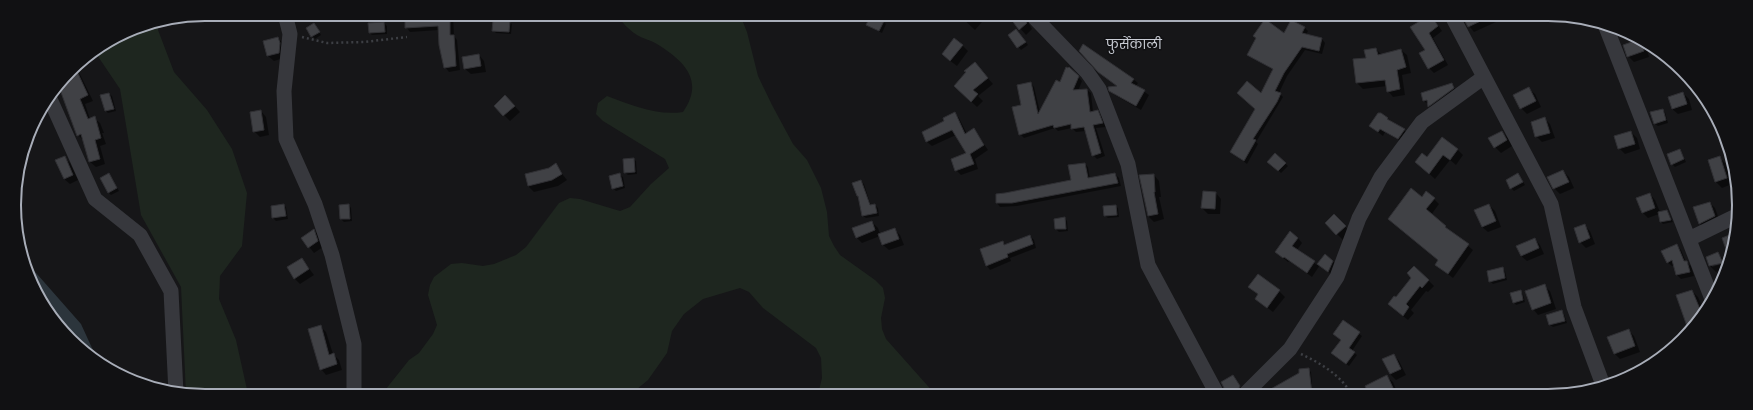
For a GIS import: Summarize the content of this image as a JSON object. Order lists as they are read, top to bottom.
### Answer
{
  "districts": ["फुर्सेकाली"]
}
